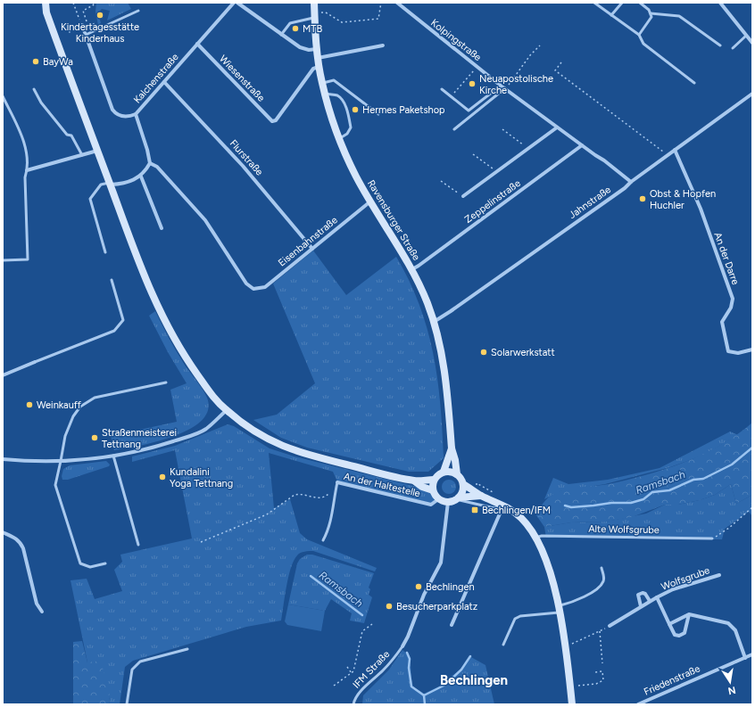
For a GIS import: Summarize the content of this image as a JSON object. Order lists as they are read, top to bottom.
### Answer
{
  "streets": {
    "main road": ["Ravensburger Straße"],
    "street": [
      "Kolpingstraße",
      "Kalchenstraße",
      "Wiesenstraße",
      "Flurstraße",
      "Zeppelinstraße",
      "Jahnstraße",
      "Eisenbahnstraße",
      "An der Darre",
      "An der Haltestelle",
      "Wolfsgrube",
      "Friedenstraße"
    ],
    "lane": ["Alte Wolfsgrube", "IFM Straße"]
  },
  "crossings": [
    ["Kolpingstraße", "Zeppelinstraße"],
    ["Kolpingstraße", "Jahnstraße"],
    ["Kalchenstraße", "Wiesenstraße"],
    ["Kalchenstraße", "Flurstraße"],
    ["Kalchenstraße", "Eisenbahnstraße"],
    ["Wiesenstraße", "Ravensburger Straße"],
    ["Flurstraße", "Eisenbahnstraße"],
    ["Zeppelinstraße", "Ravensburger Straße"],
    ["Jahnstraße", "Ravensburger Straße"],
    ["Jahnstraße", "An der Darre"],
    ["Ravensburger Straße", "Eisenbahnstraße"],
    ["Ravensburger Straße", "An der Haltestelle"],
    ["Ravensburger Straße", "Alte Wolfsgrube"]
  ],
  "districts": ["Bechlingen"],
  "water": ["Ramsbach"],
  "places": {
    "other": [
      "Kindertagesstätte Kinderhaus",
      "MTB",
      "BayWa",
      "Neuapostolische Kirche",
      "Hermes Paketshop",
      "Obst & Hopfen Huchler",
      "Solarwerkstatt",
      "Weinkauff",
      "Straßenmeisterei Tettnang",
      "Kundalini Yoga Tettnang",
      "Bechlingen",
      "Besucherparkplatz"
    ],
    "transit": ["Bechlingen/IFM"]
  },
  "north": "bottom"
}
